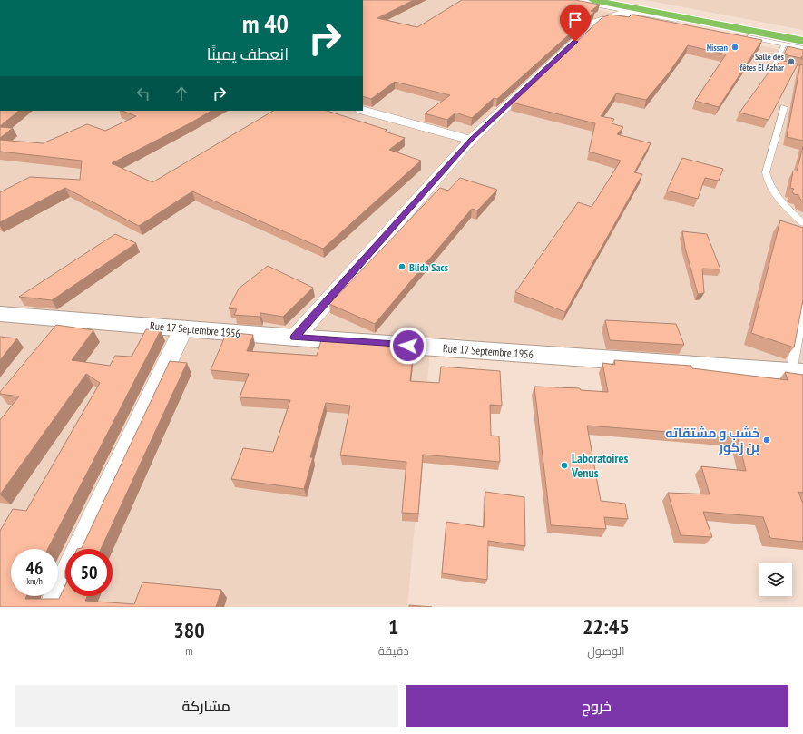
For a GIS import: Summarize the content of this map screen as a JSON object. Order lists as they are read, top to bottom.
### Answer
{
  "streets": {
    "main road": ["Rue 17 Septembre 1956"]
  },
  "places": [
    "Nissan",
    "Salle des fêtes El Azhar",
    "Blida Sacs",
    "خشب و مشتقاته بن زكور",
    "Laboratoires Venus"
  ],
  "page": {
    "turn": ["40 m", "انعطف يمينًا"],
    "speed": "46 km/h",
    "limit": "50",
    "eta": [
      "22:45",
      "الوصول",
      "1",
      "دقيقة",
      "380",
      "m"
    ],
    "buttons": ["خروج", "مشاركة"]
  }
}
